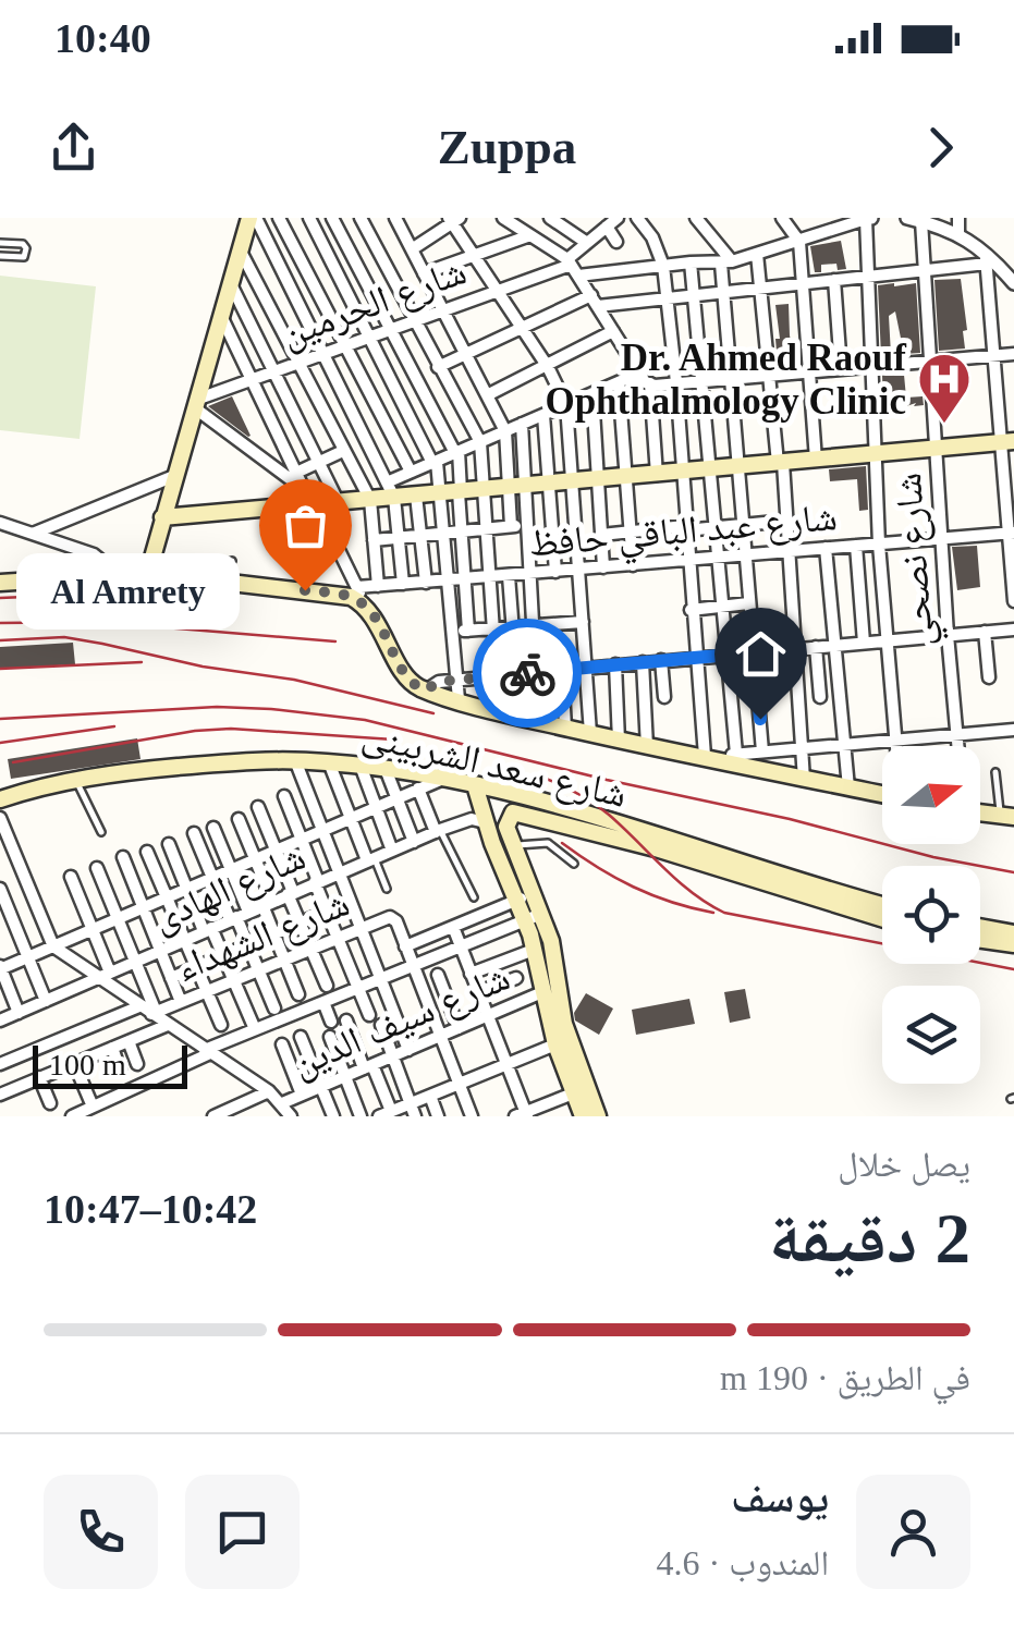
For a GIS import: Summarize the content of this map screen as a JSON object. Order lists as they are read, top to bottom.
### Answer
{
  "streets": {
    "main road": ["شارع سعد الشربينى"],
    "street": [
      "شارع الحرمين",
      "شارع عبد الباقي حافظ",
      "شارع نصحي",
      "شارع الهادى",
      "شارع الشهداء",
      "شارع سيف الدين"
    ]
  },
  "crossings": [
    ["شارع عبد الباقي حافظ", "شارع نصحي"]
  ],
  "places": {
    "hospital": ["Dr. Ahmed Raouf Ophthalmology Clinic"],
    "other": ["Al Amrety"]
  },
  "scale_bar": "100 m",
  "north": "right",
  "page": {
    "status": "10:40",
    "header": "Zuppa",
    "bubble": "Al Amrety",
    "scale": "100 m",
    "heading": ["2 دقيقة", "يصل خلال", "10:42–10:47"],
    "panel": ["يوسف", "المندوب · 4.6"],
    "bar": "في الطريق · 190 m"
  }
}
